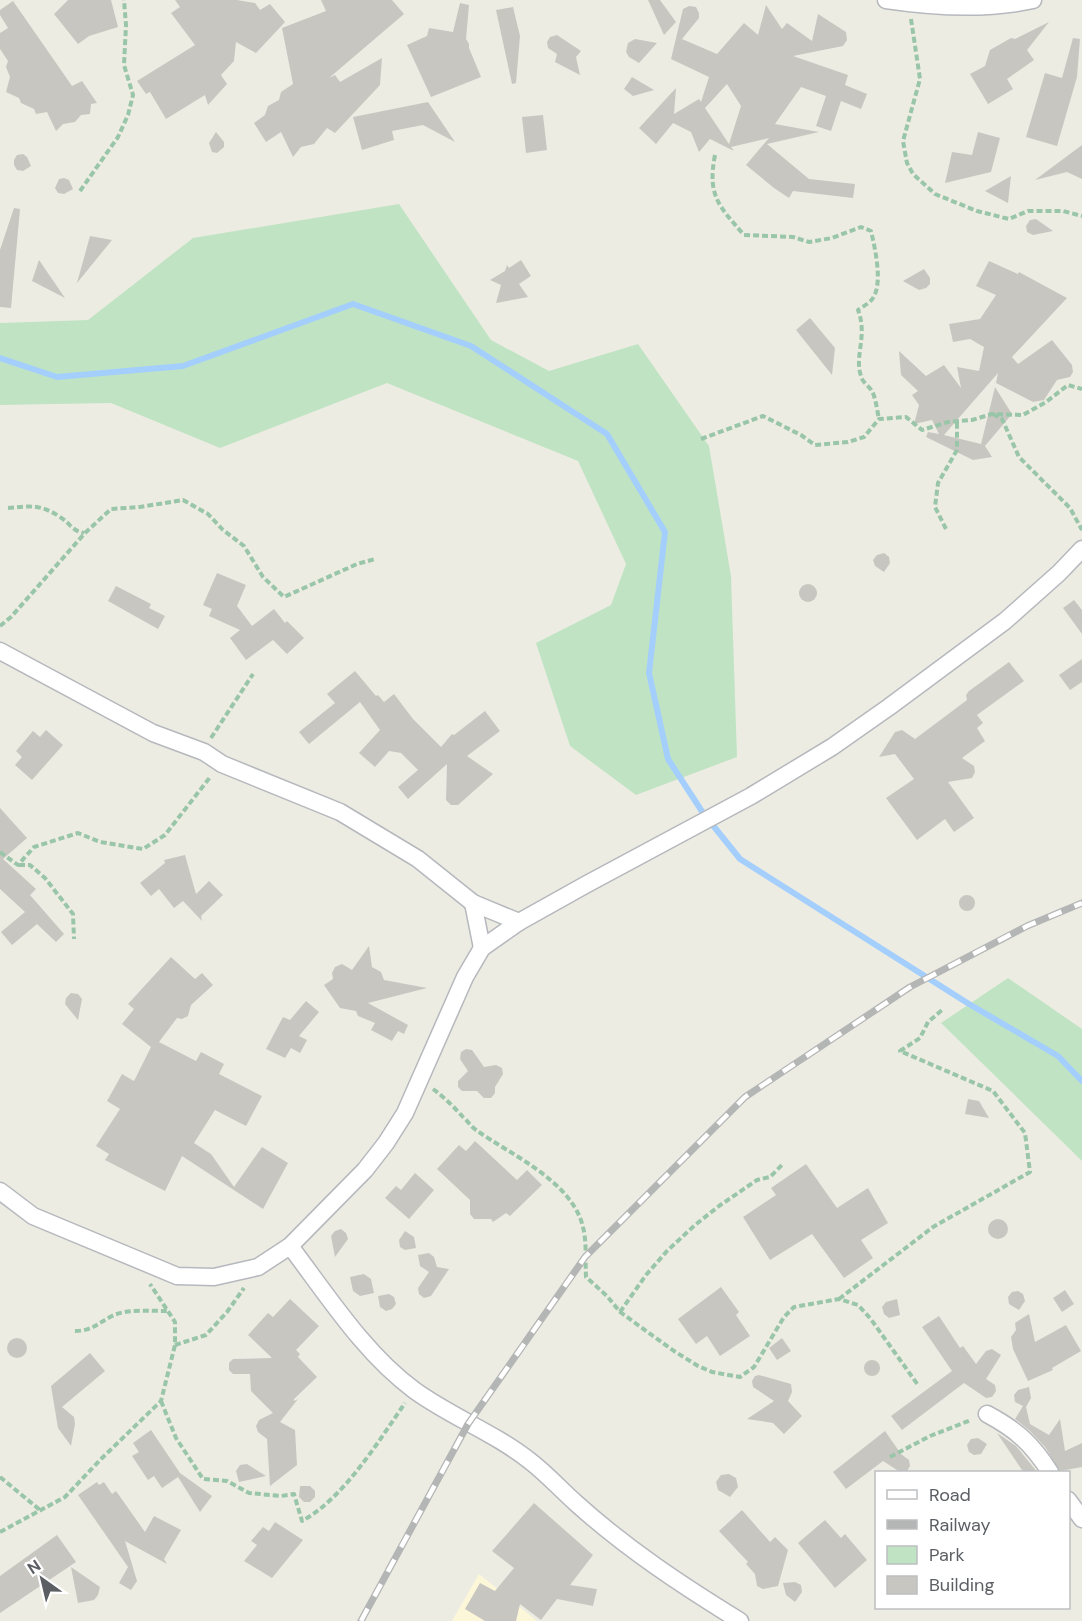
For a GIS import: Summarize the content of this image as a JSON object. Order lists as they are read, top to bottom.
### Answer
{
  "legend": [
    "Road",
    "Railway",
    "Park",
    "Building"
  ],
  "north": "top left"
}
